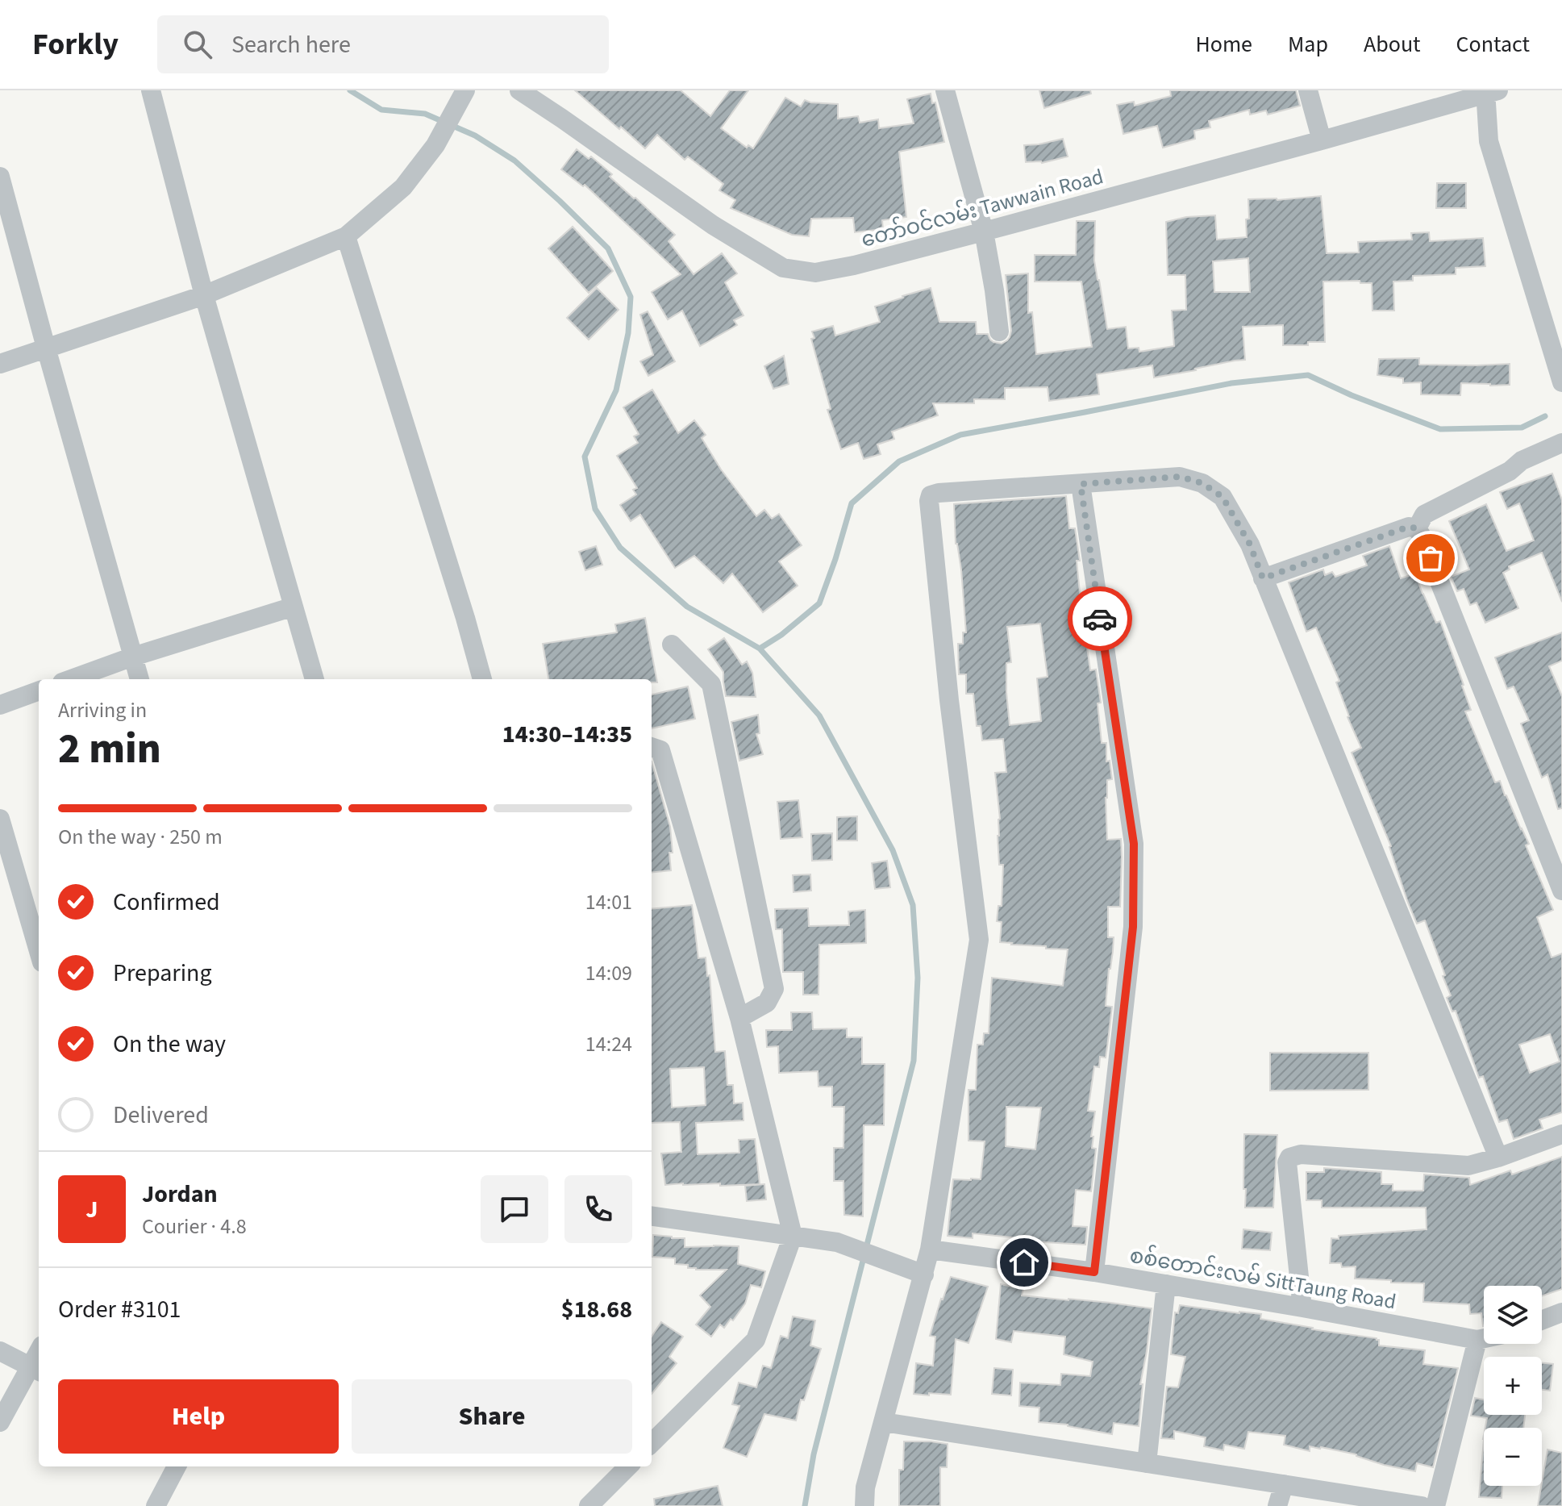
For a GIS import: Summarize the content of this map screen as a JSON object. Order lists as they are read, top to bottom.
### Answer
{
  "streets": {
    "street": ["တော်ဝင်လမ်း Tawwain Road", "စစ်တောင်းလမ် SittTaung Road"]
  },
  "page": {
    "header": "Forkly",
    "search": "Search here",
    "nav": [
      "Home",
      "Map",
      "About",
      "Contact"
    ],
    "heading": ["2 min", "Arriving in", "14:30–14:35"],
    "panel": [
      "Jordan",
      "Courier · 4.8",
      "Order #3101",
      "$18.68"
    ],
    "bar": "On the way · 250 m",
    "list": [
      ["Confirmed", "14:01"],
      ["Preparing", "14:09"],
      ["On the way", "14:24"],
      "Delivered"
    ],
    "round": "J",
    "map_buttons": ["+", "−"],
    "buttons": ["Help", "Share"]
  }
}
